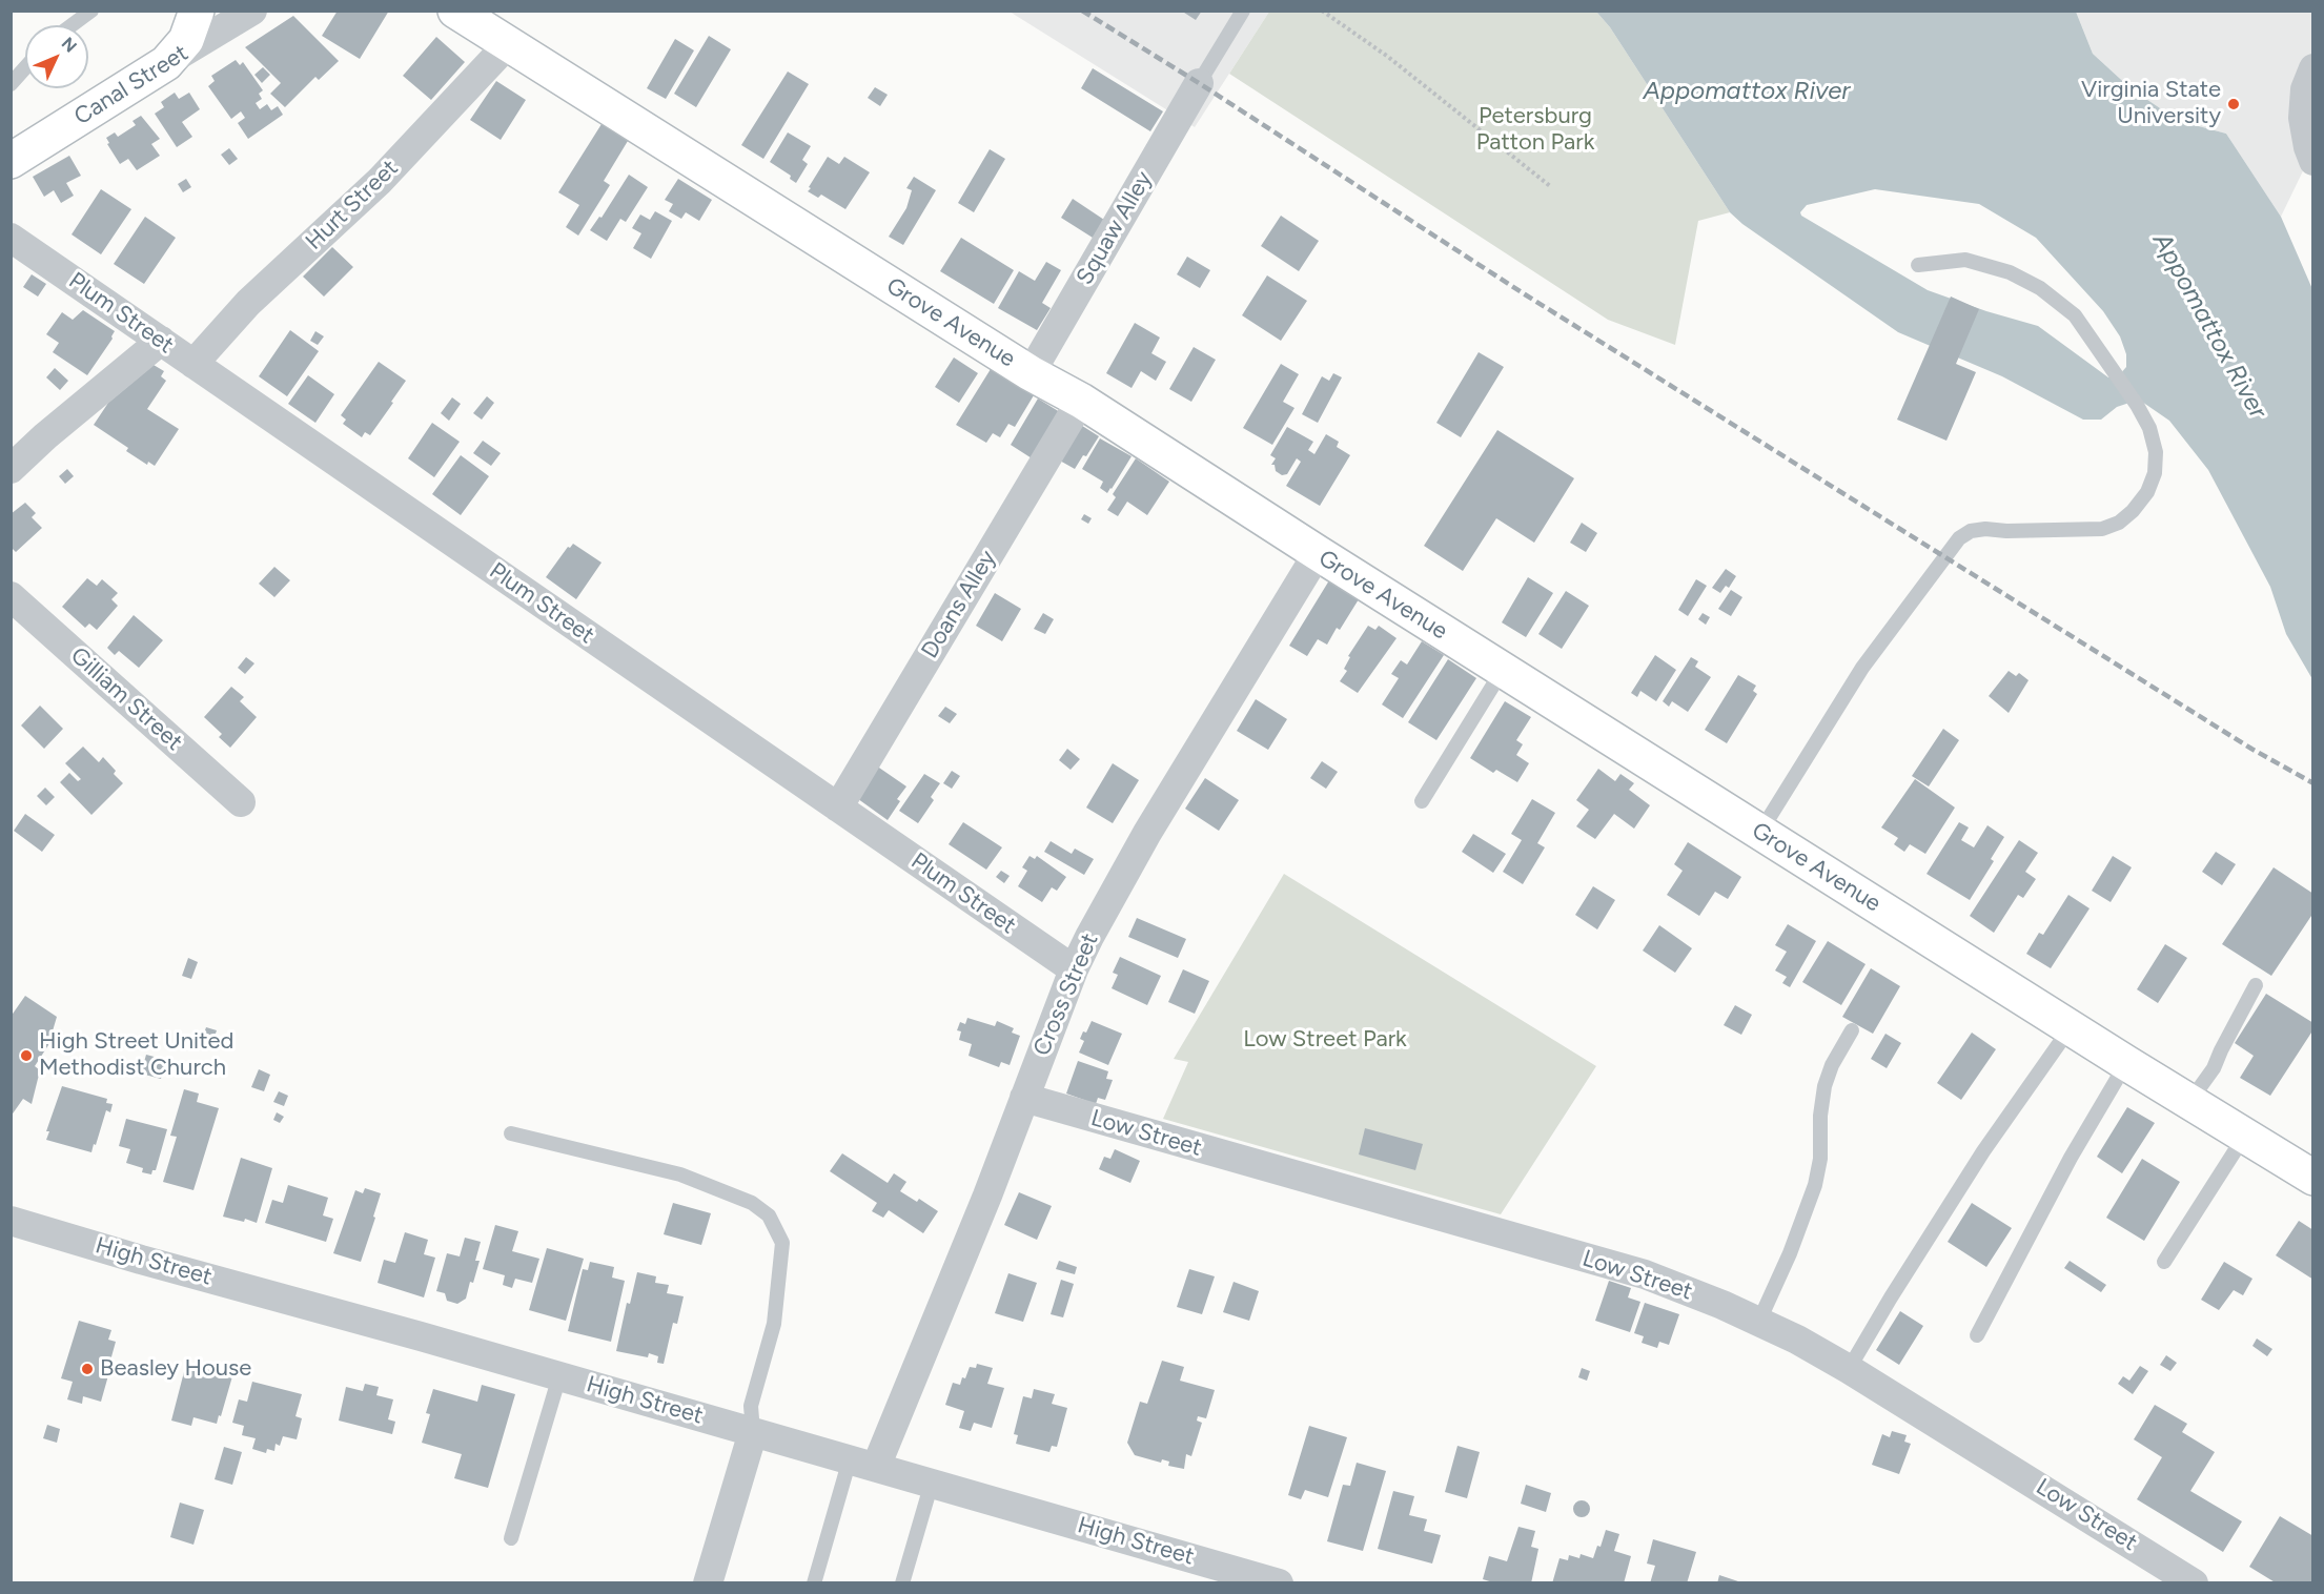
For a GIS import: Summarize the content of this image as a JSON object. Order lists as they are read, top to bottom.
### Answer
{
  "streets": {
    "main road": ["Canal Street", "Grove Avenue"],
    "street": [
      "Hurt Street",
      "Squaw Alley",
      "Plum Street",
      "Doans Alley",
      "Gilliam Street",
      "Cross Street",
      "Low Street",
      "High Street"
    ]
  },
  "crossings": [
    ["Hurt Street", "Plum Street"],
    ["Hurt Street", "Grove Avenue"],
    ["Squaw Alley", "Grove Avenue"],
    ["Plum Street", "Doans Alley"],
    ["Plum Street", "Cross Street"],
    ["Grove Avenue", "Doans Alley"],
    ["Grove Avenue", "Cross Street"],
    ["Cross Street", "Low Street"],
    ["Cross Street", "High Street"]
  ],
  "water": ["Appomattox River"],
  "parks": ["Petersburg Patton Park", "Low Street Park"],
  "places": ["Virginia State University", "High Street United Methodist Church", "Beasley House"],
  "north": "top right"
}
